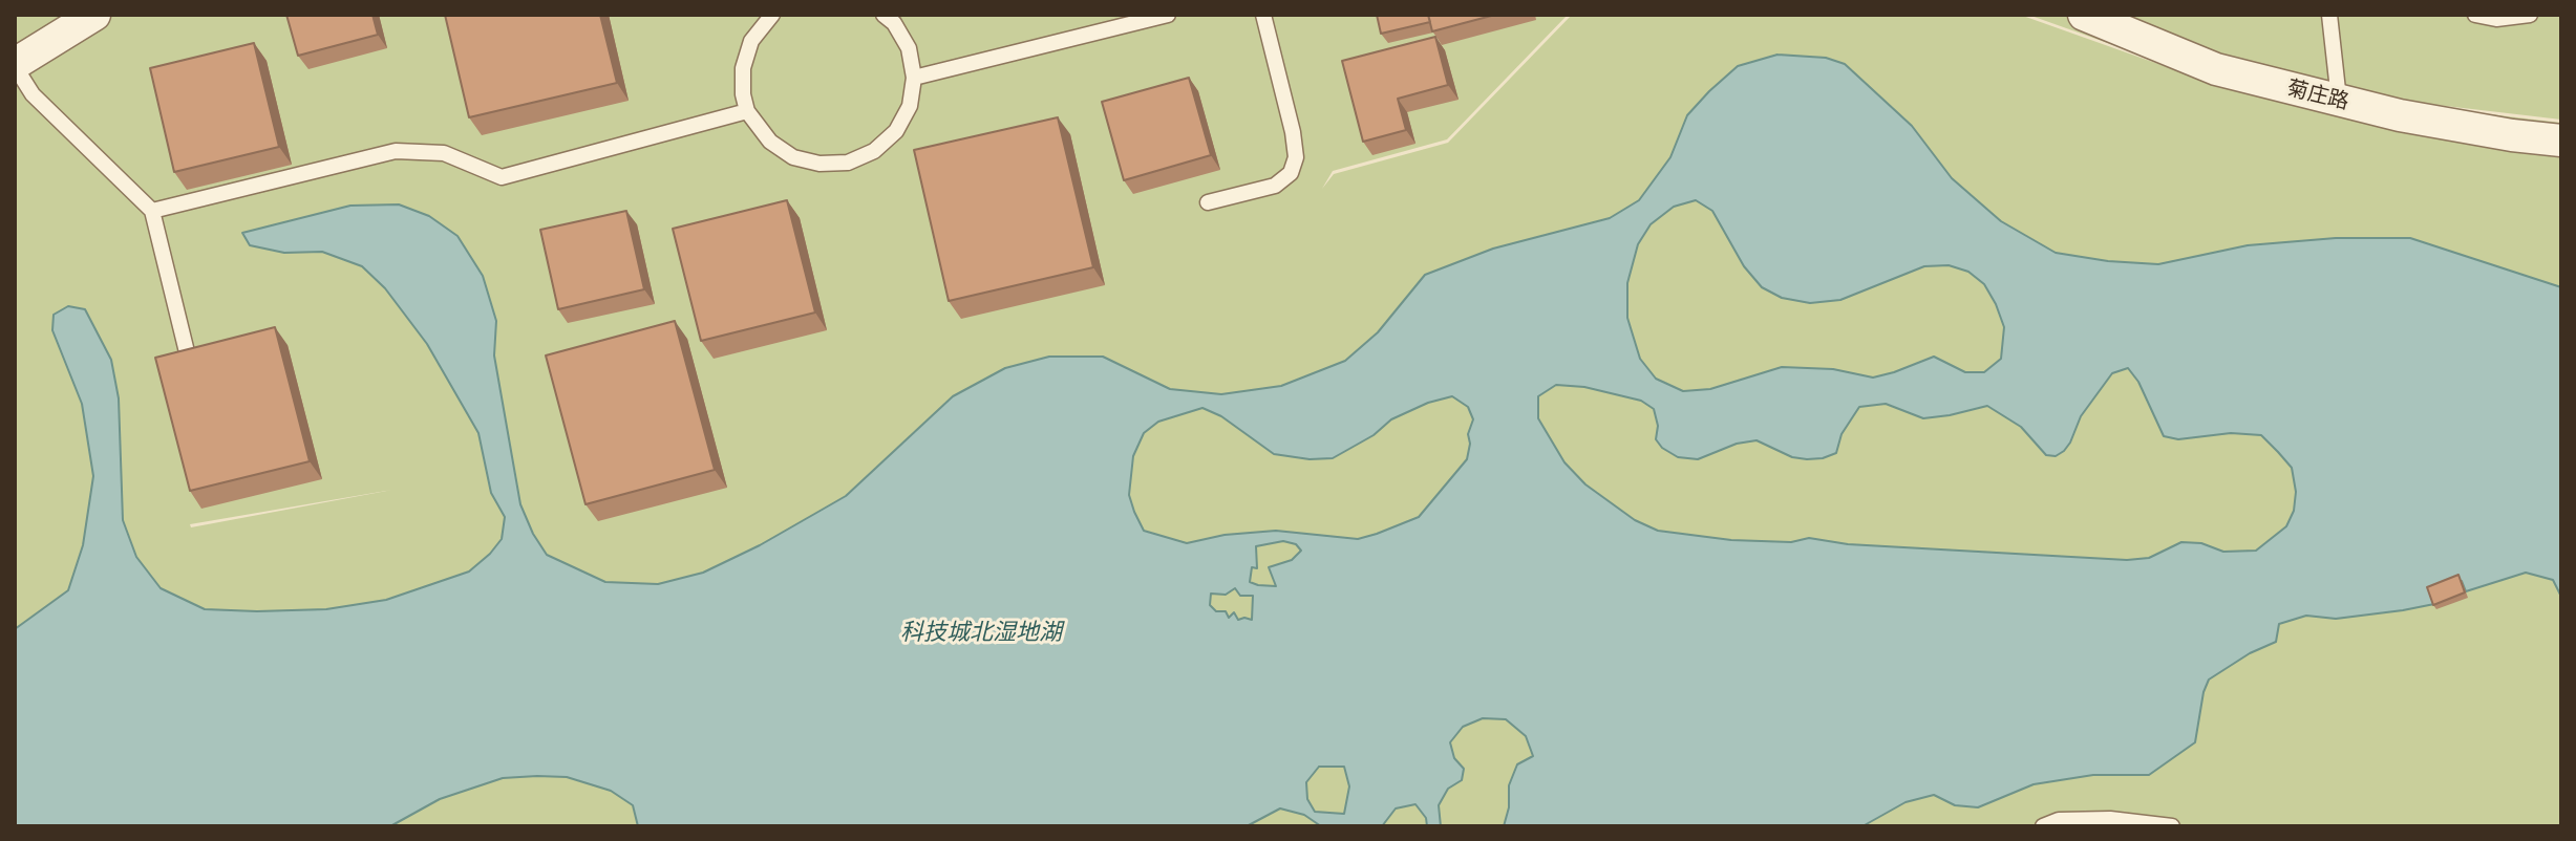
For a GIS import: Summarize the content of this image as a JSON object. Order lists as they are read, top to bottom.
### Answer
{
  "streets": {
    "street": ["菊庄路"]
  },
  "water": ["科技城北湿地湖"]
}
